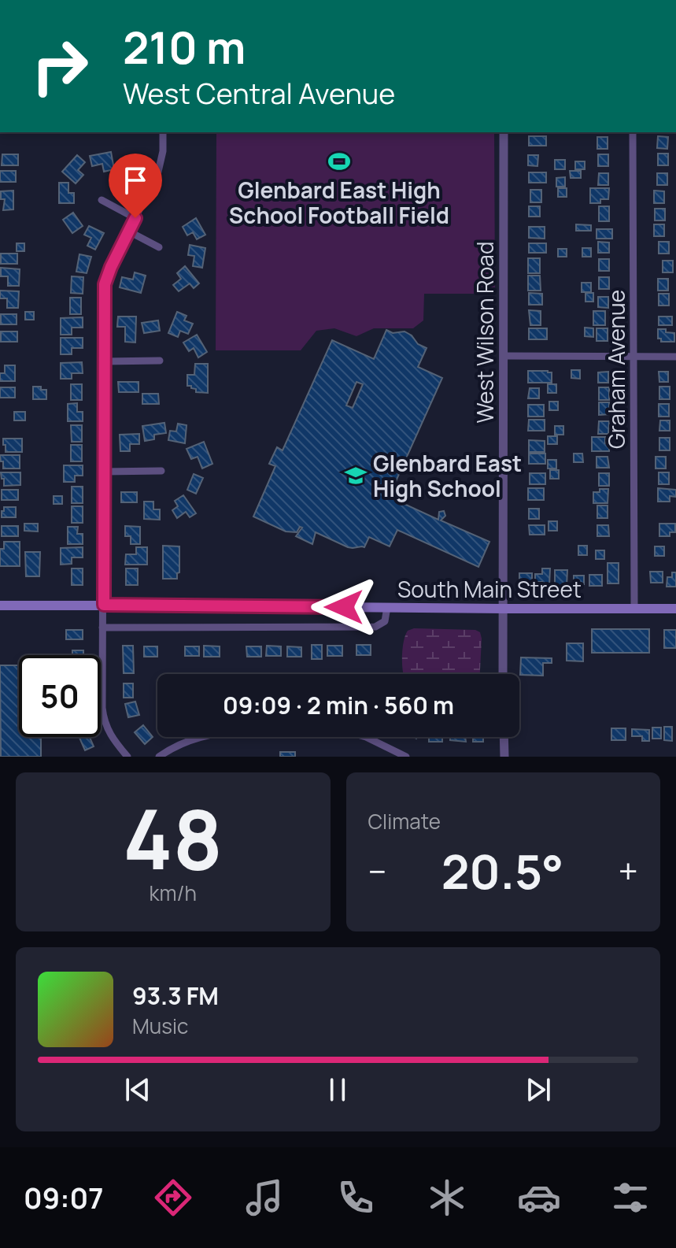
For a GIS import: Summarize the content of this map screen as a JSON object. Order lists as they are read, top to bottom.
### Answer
{
  "streets": {
    "main road": ["South Main Street"],
    "street": ["West Wilson Road", "Graham Avenue"]
  },
  "crossings": [
    ["West Wilson Road", "South Main Street"],
    ["Graham Avenue", "South Main Street"]
  ],
  "places": {
    "sports": ["Glenbard East High School Football Field"],
    "school or university": ["Glenbard East High School"]
  },
  "page": {
    "turn": ["210 m", "West Central Avenue"],
    "limit": "50",
    "trip": "09:09 · 2 min · 560 m",
    "tile": [
      ["48", "km/h"],
      "Climate"
    ],
    "heat": ["−", "20.5°", "+"],
    "song": ["93.3 FM", "Music"],
    "tabs": "09:07"
  }
}
